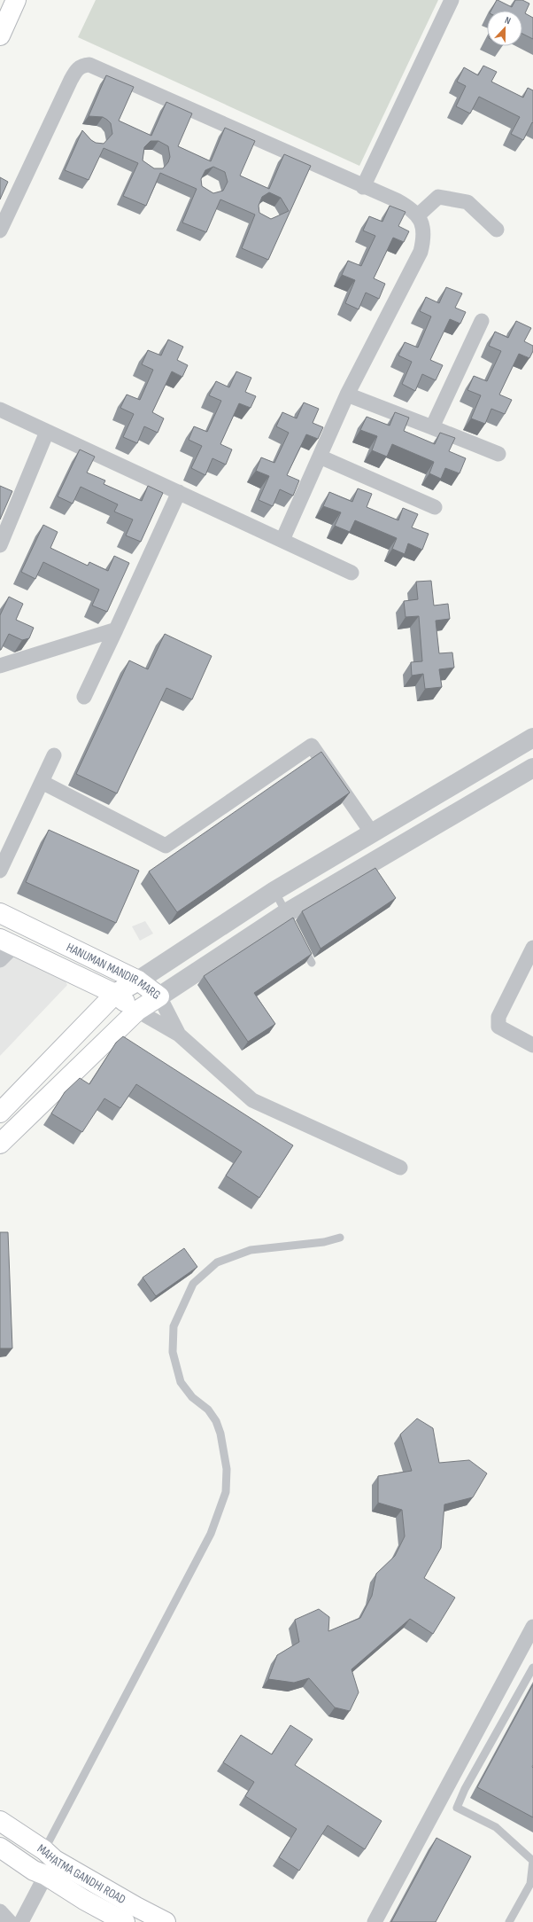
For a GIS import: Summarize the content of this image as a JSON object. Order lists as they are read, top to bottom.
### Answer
{
  "streets": {
    "main road": ["HANUMAN MANDIR MARG", "MAHATMA GANDHI ROAD"]
  },
  "north": "top"
}
